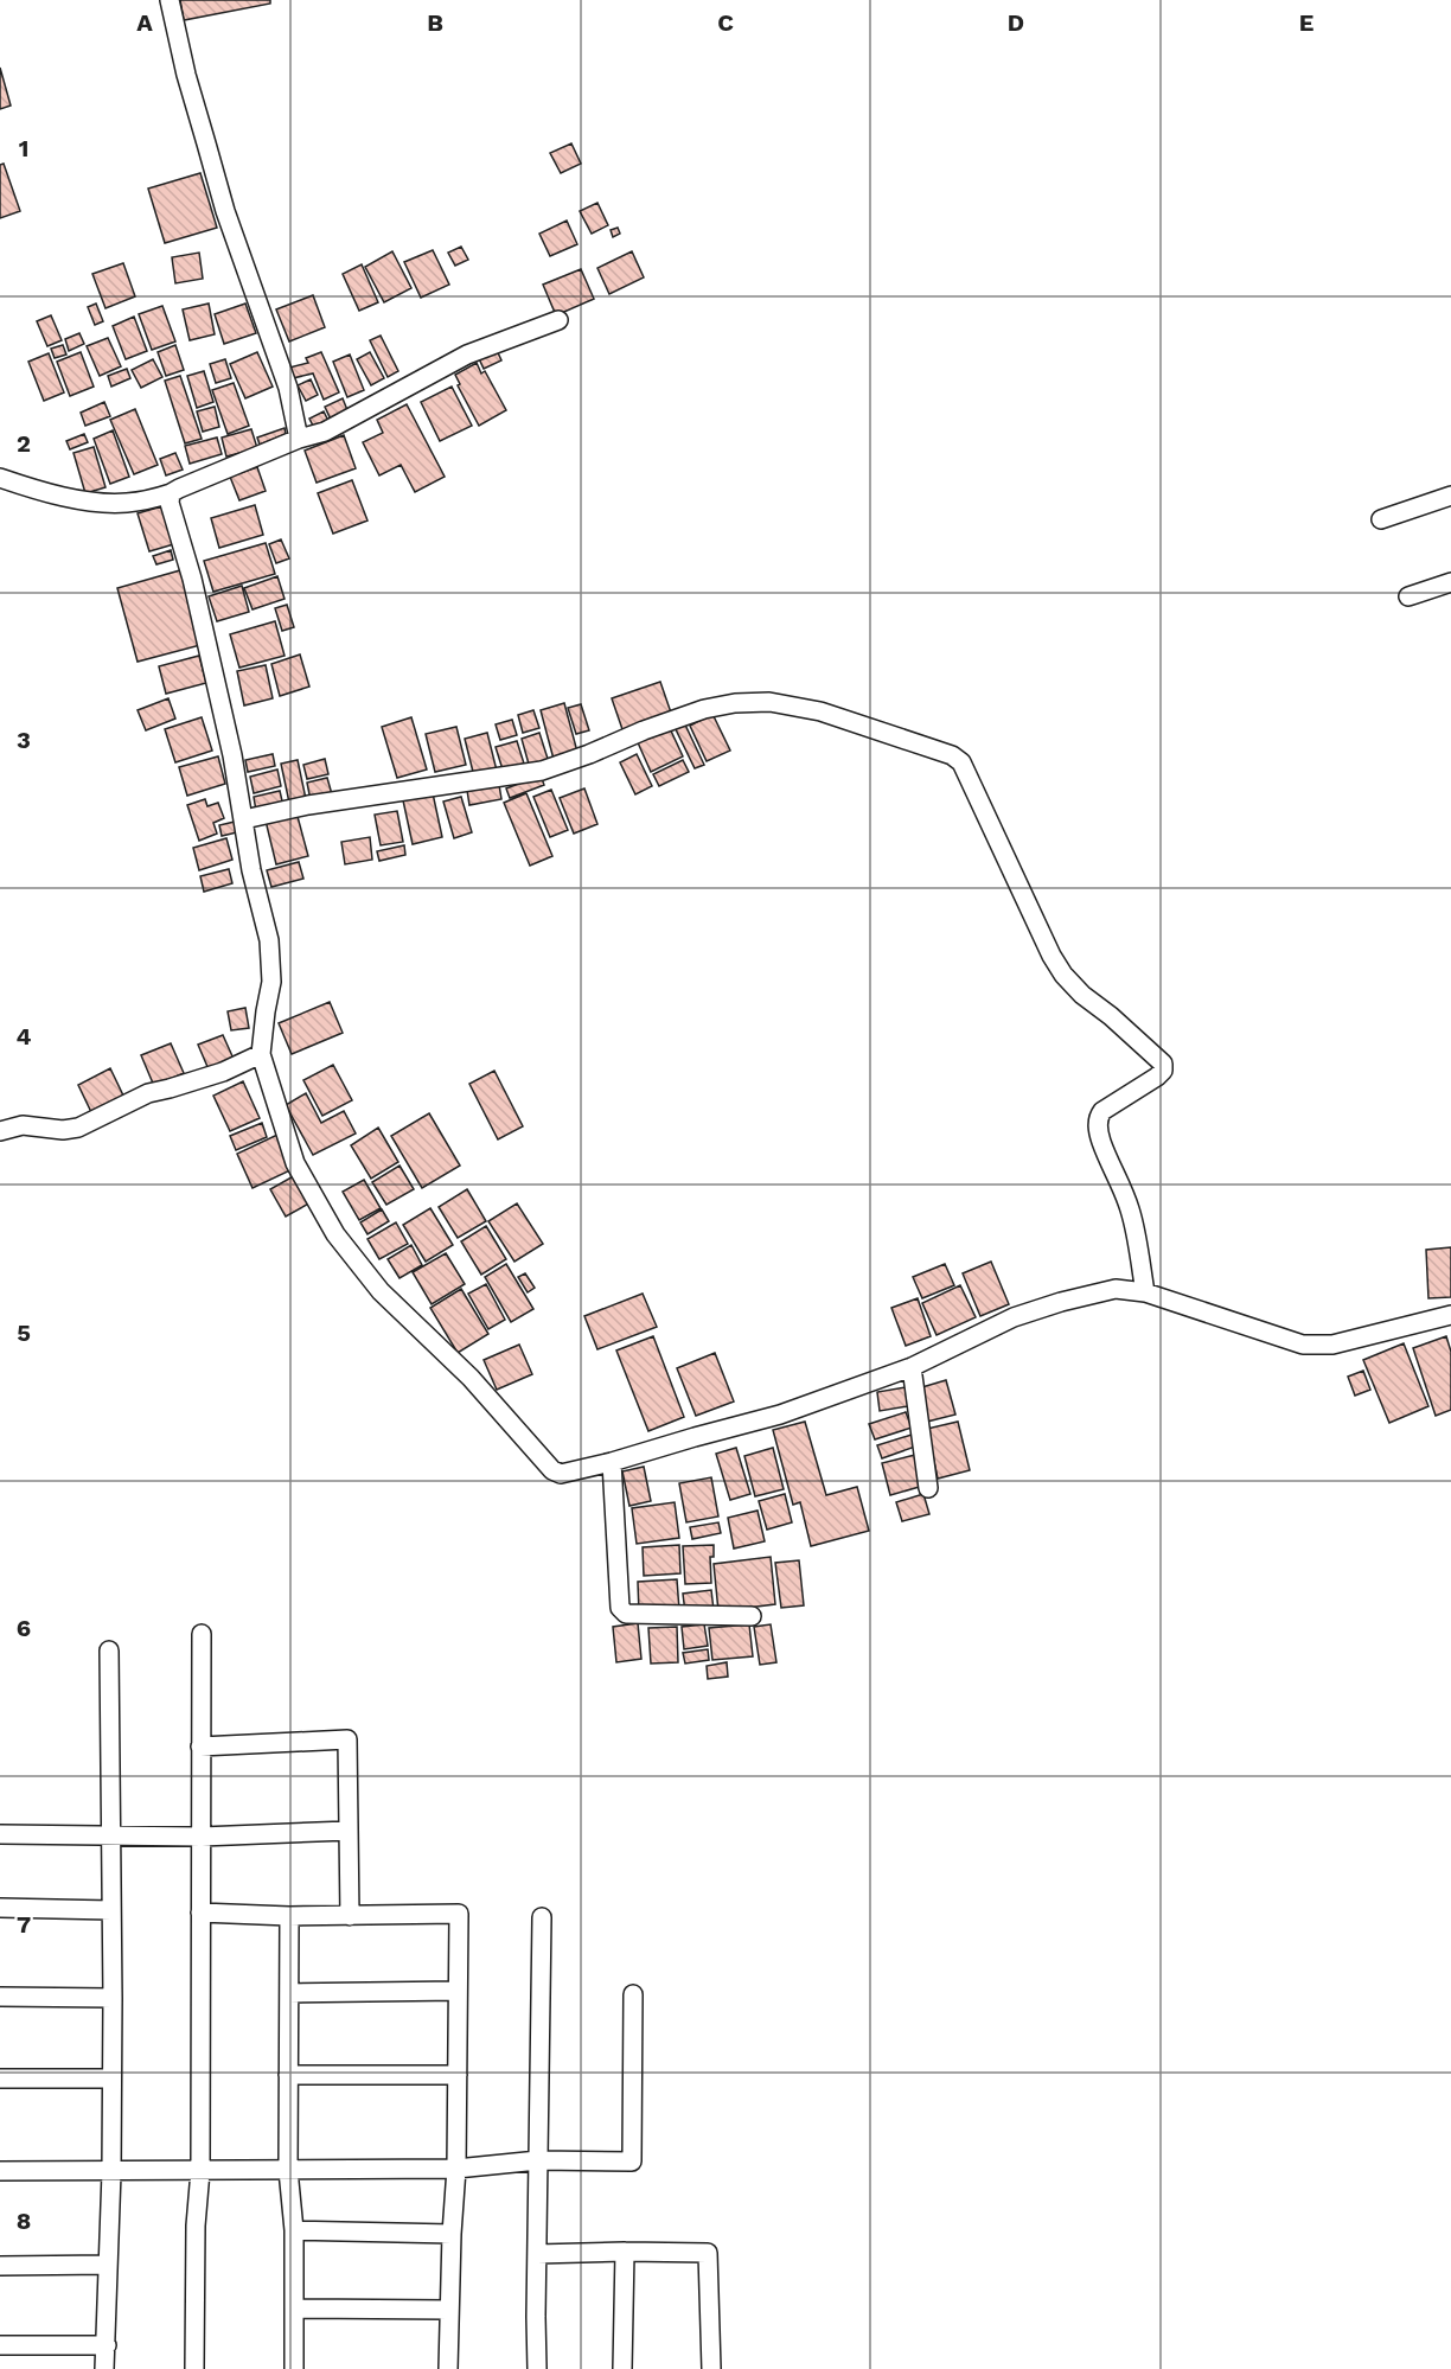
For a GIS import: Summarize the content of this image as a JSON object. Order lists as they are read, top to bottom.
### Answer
{
  "grid": {
    "columns": [
      "A",
      "B",
      "C",
      "D",
      "E"
    ],
    "rows": [
      "1",
      "2",
      "3",
      "4",
      "5",
      "6",
      "7",
      "8"
    ]
  }
}
